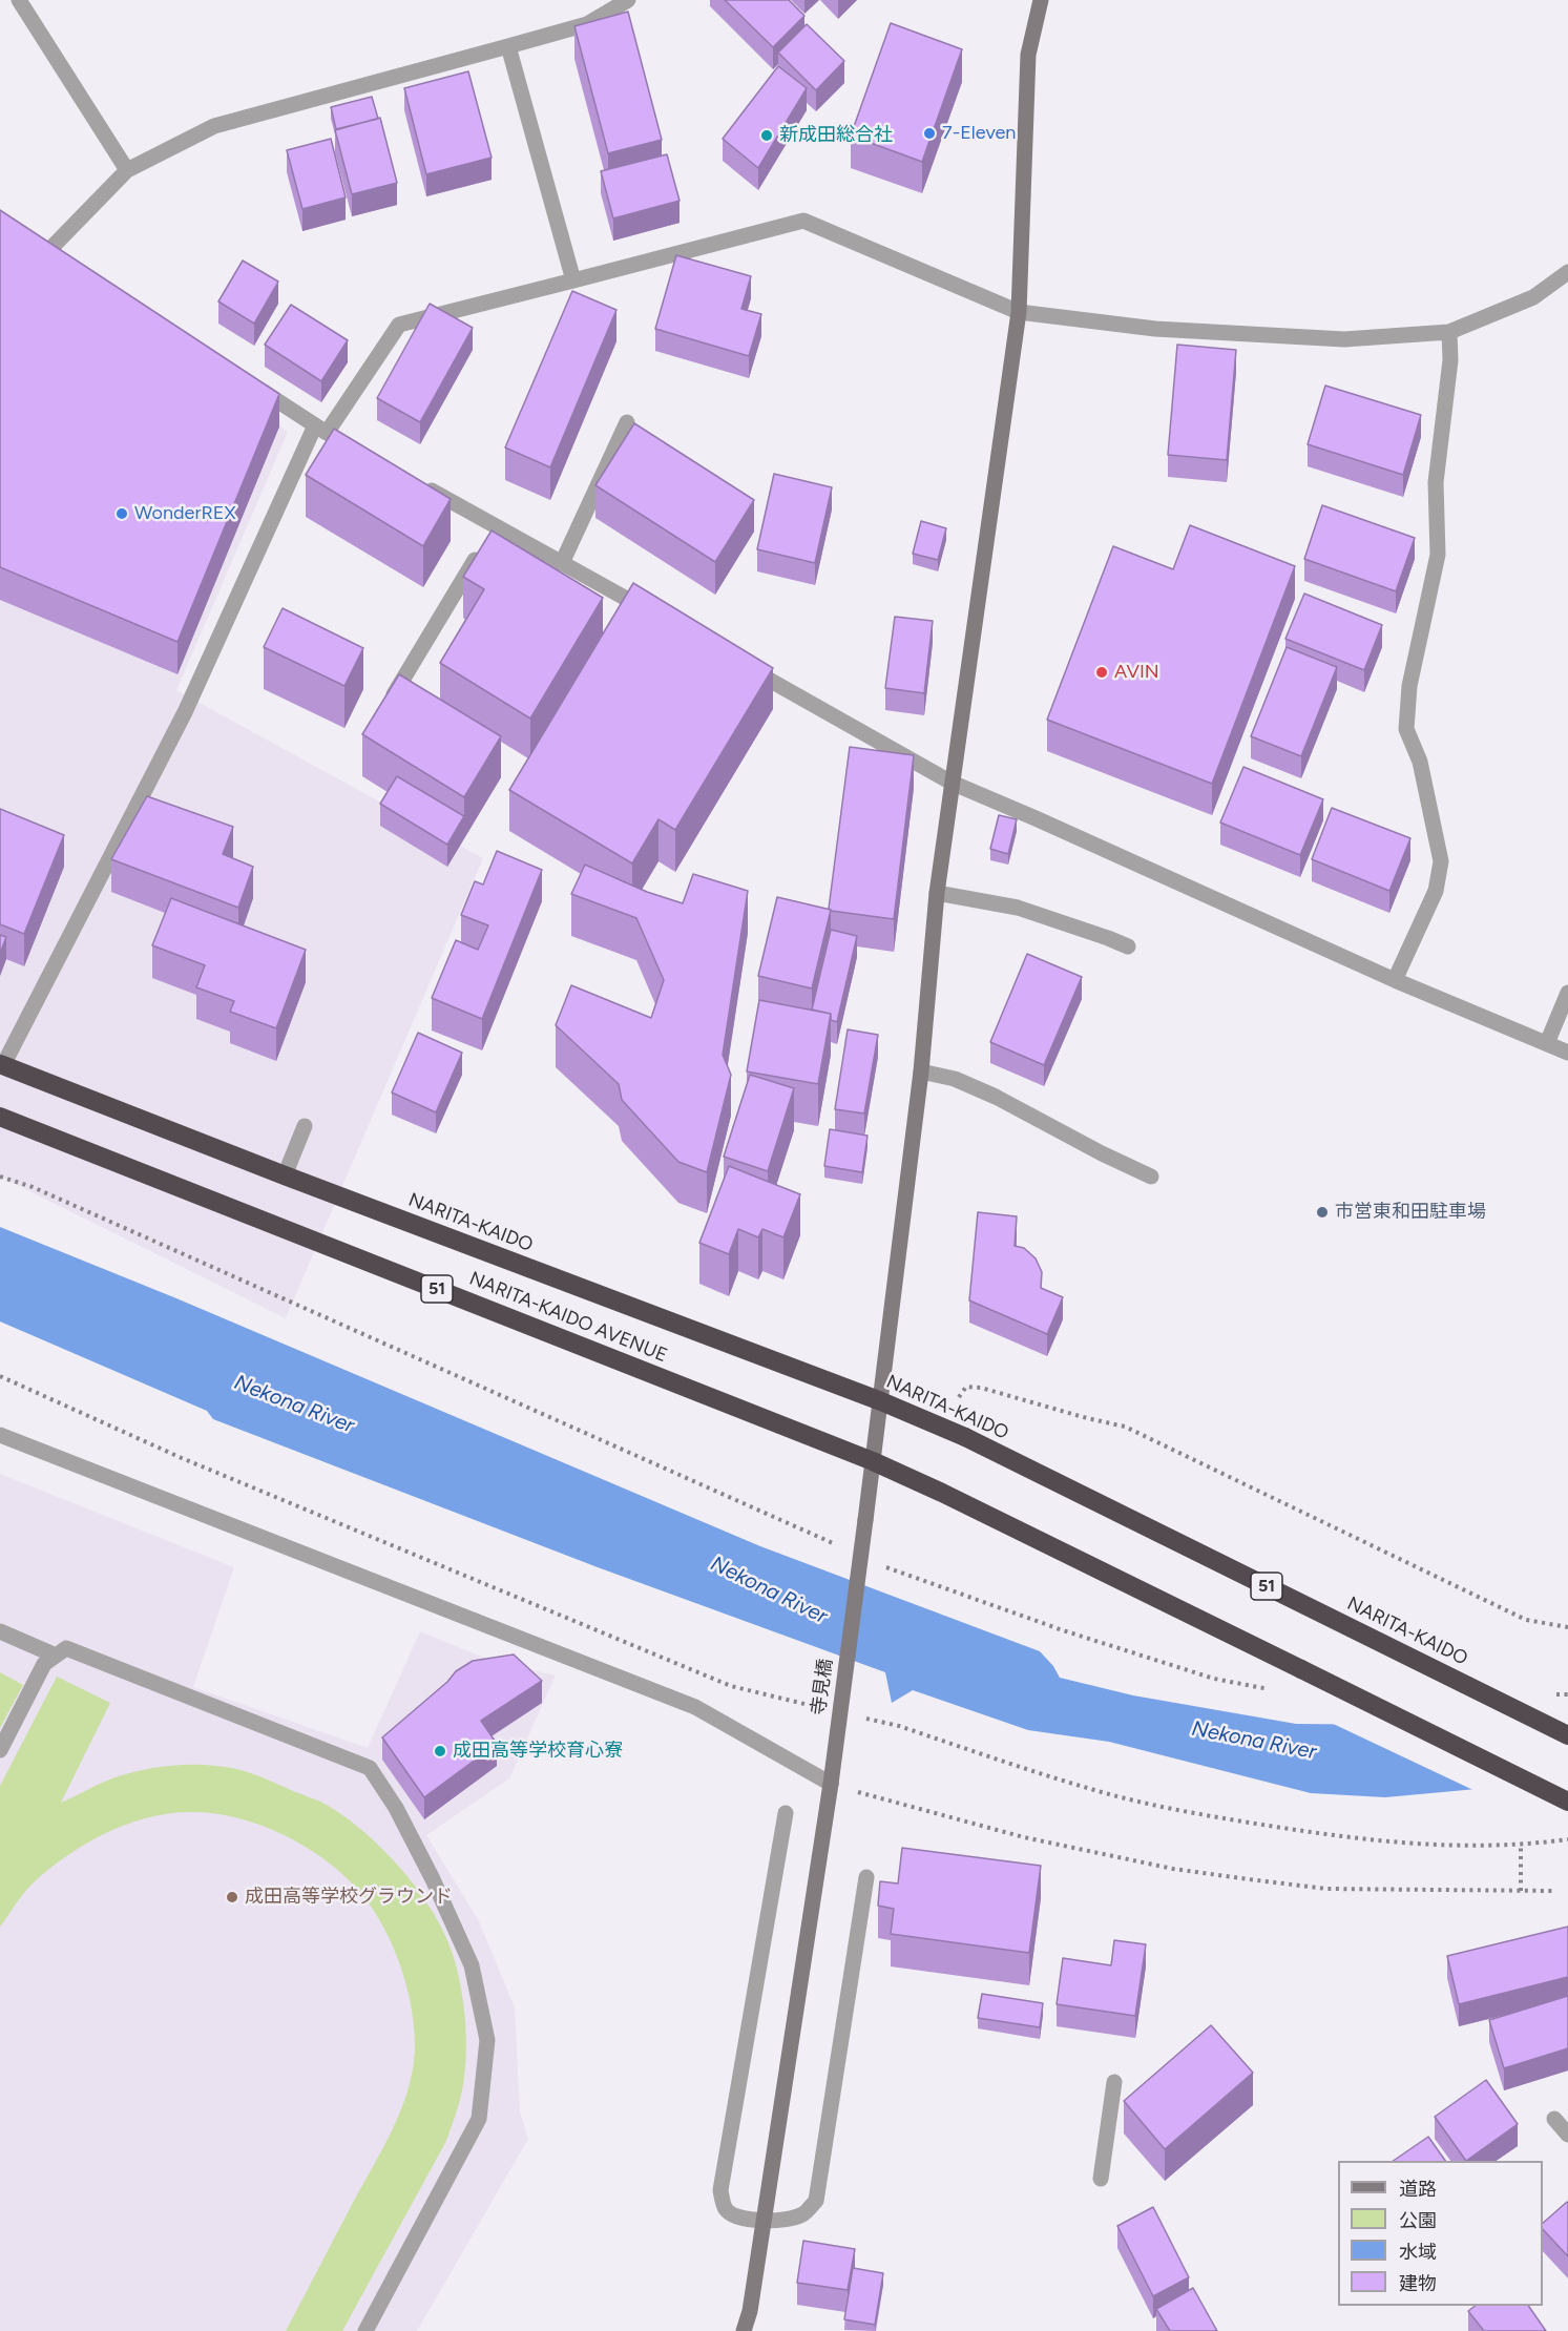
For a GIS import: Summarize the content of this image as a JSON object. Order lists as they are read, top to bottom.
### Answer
{
  "streets": {
    "highway": ["NARITA-KAIDO", "51", "NARITA-KAIDO AVENUE"],
    "street": ["寺見橋"]
  },
  "crossings": [
    ["NARITA-KAIDO", "51"],
    ["NARITA-KAIDO", "寺見橋"],
    ["51", "NARITA-KAIDO AVENUE"],
    ["51", "寺見橋"],
    ["NARITA-KAIDO AVENUE", "寺見橋"]
  ],
  "water": ["Nekona River"],
  "places": [
    "7-Eleven",
    "新成田総合社",
    "WonderREX",
    "AVIN",
    "市営東和田駐車場",
    "成田高等学校育心寮",
    "成田高等学校グラウンド"
  ],
  "legend": [
    "道路",
    "公園",
    "水域",
    "建物"
  ]
}
